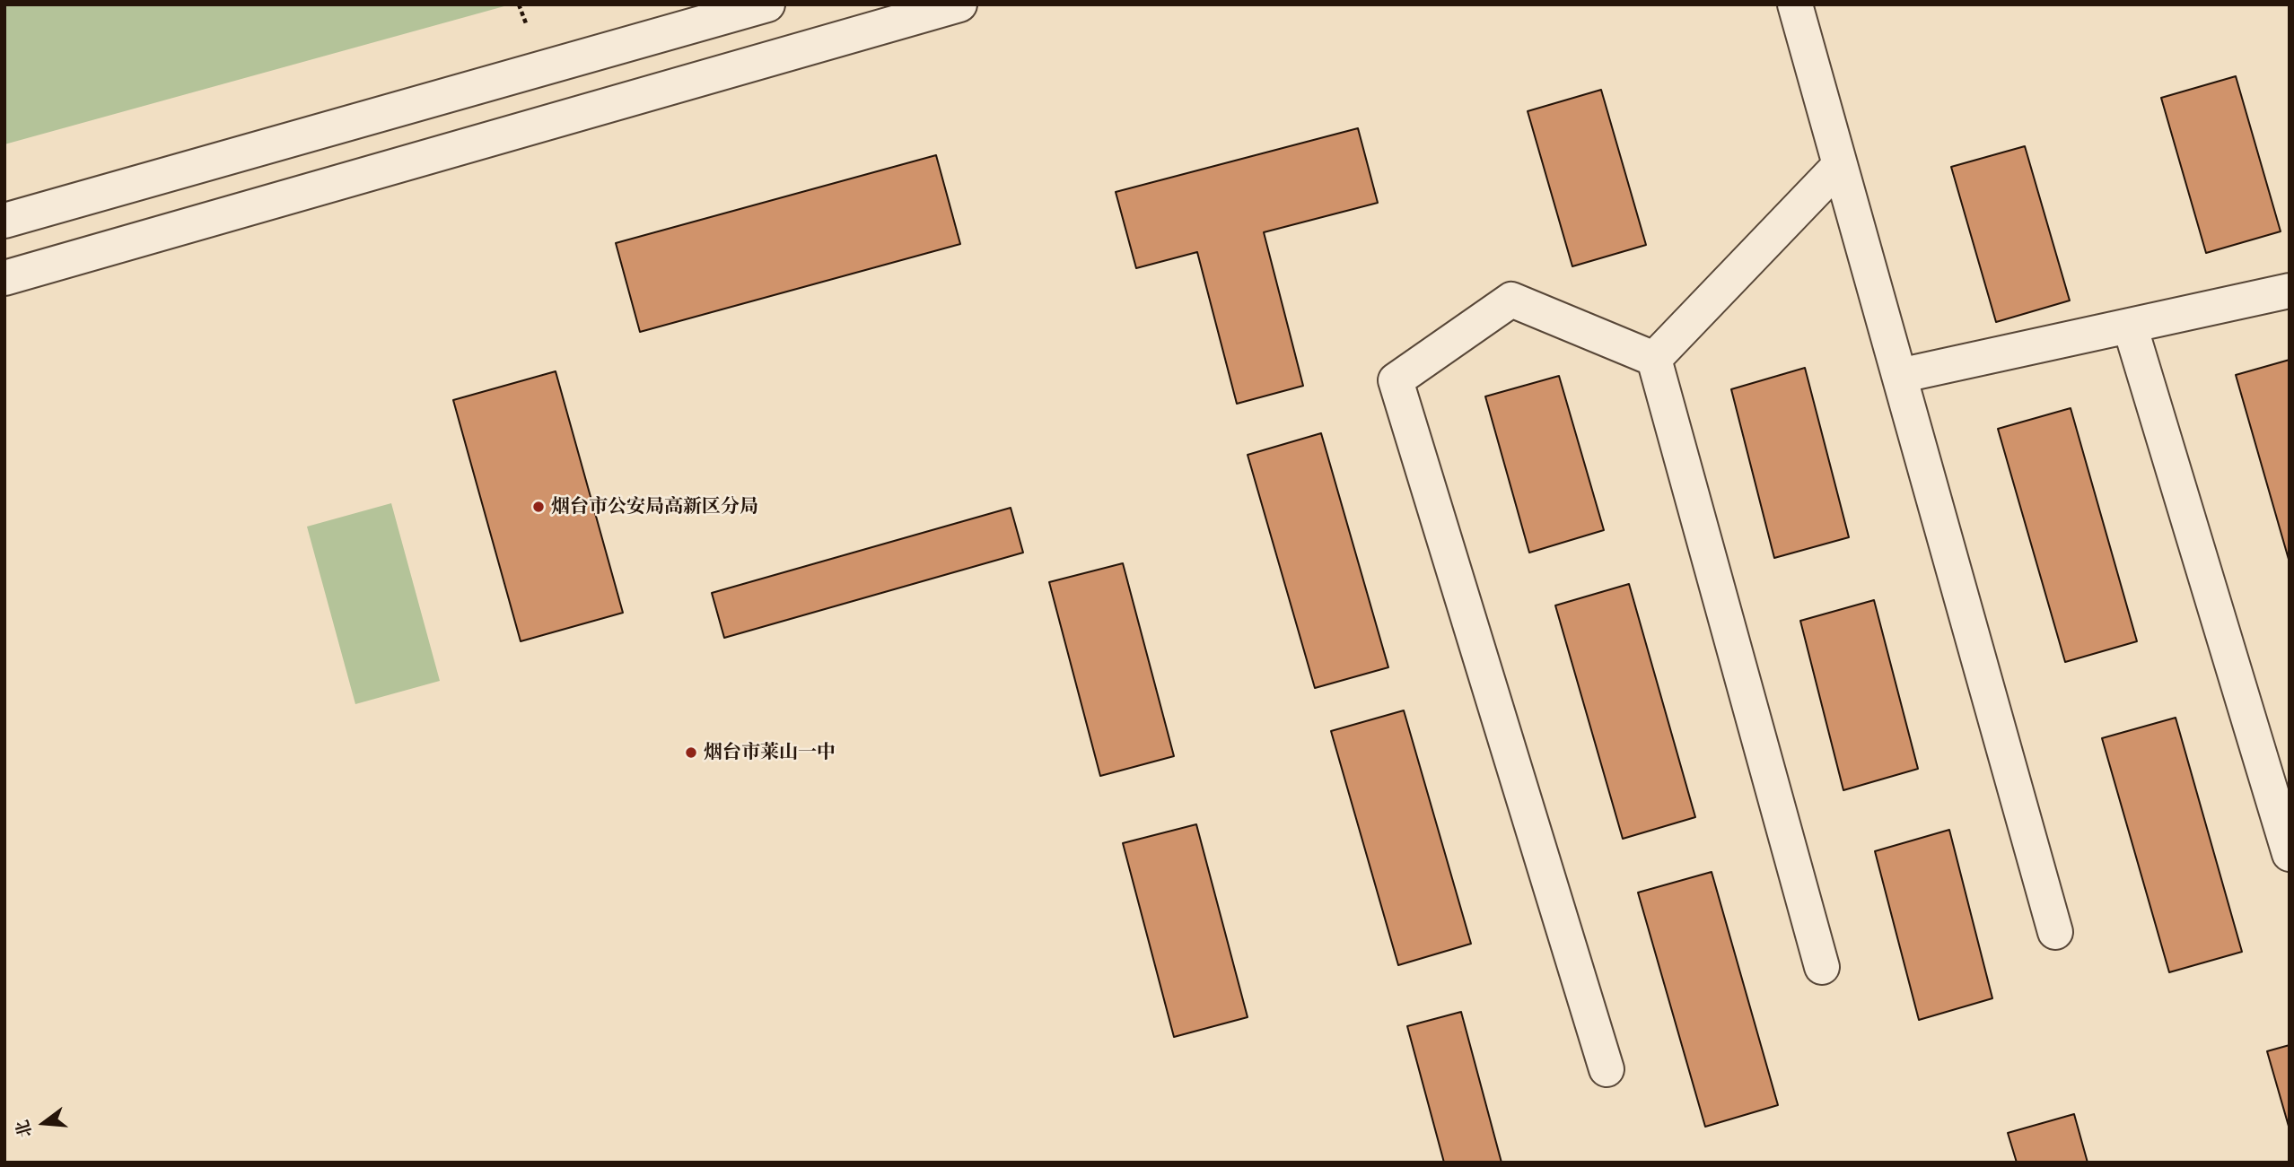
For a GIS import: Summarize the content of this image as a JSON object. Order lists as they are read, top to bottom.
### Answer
{
  "places": ["烟台市公安局高新区分局", "烟台市莱山一中"],
  "north": "left"
}
